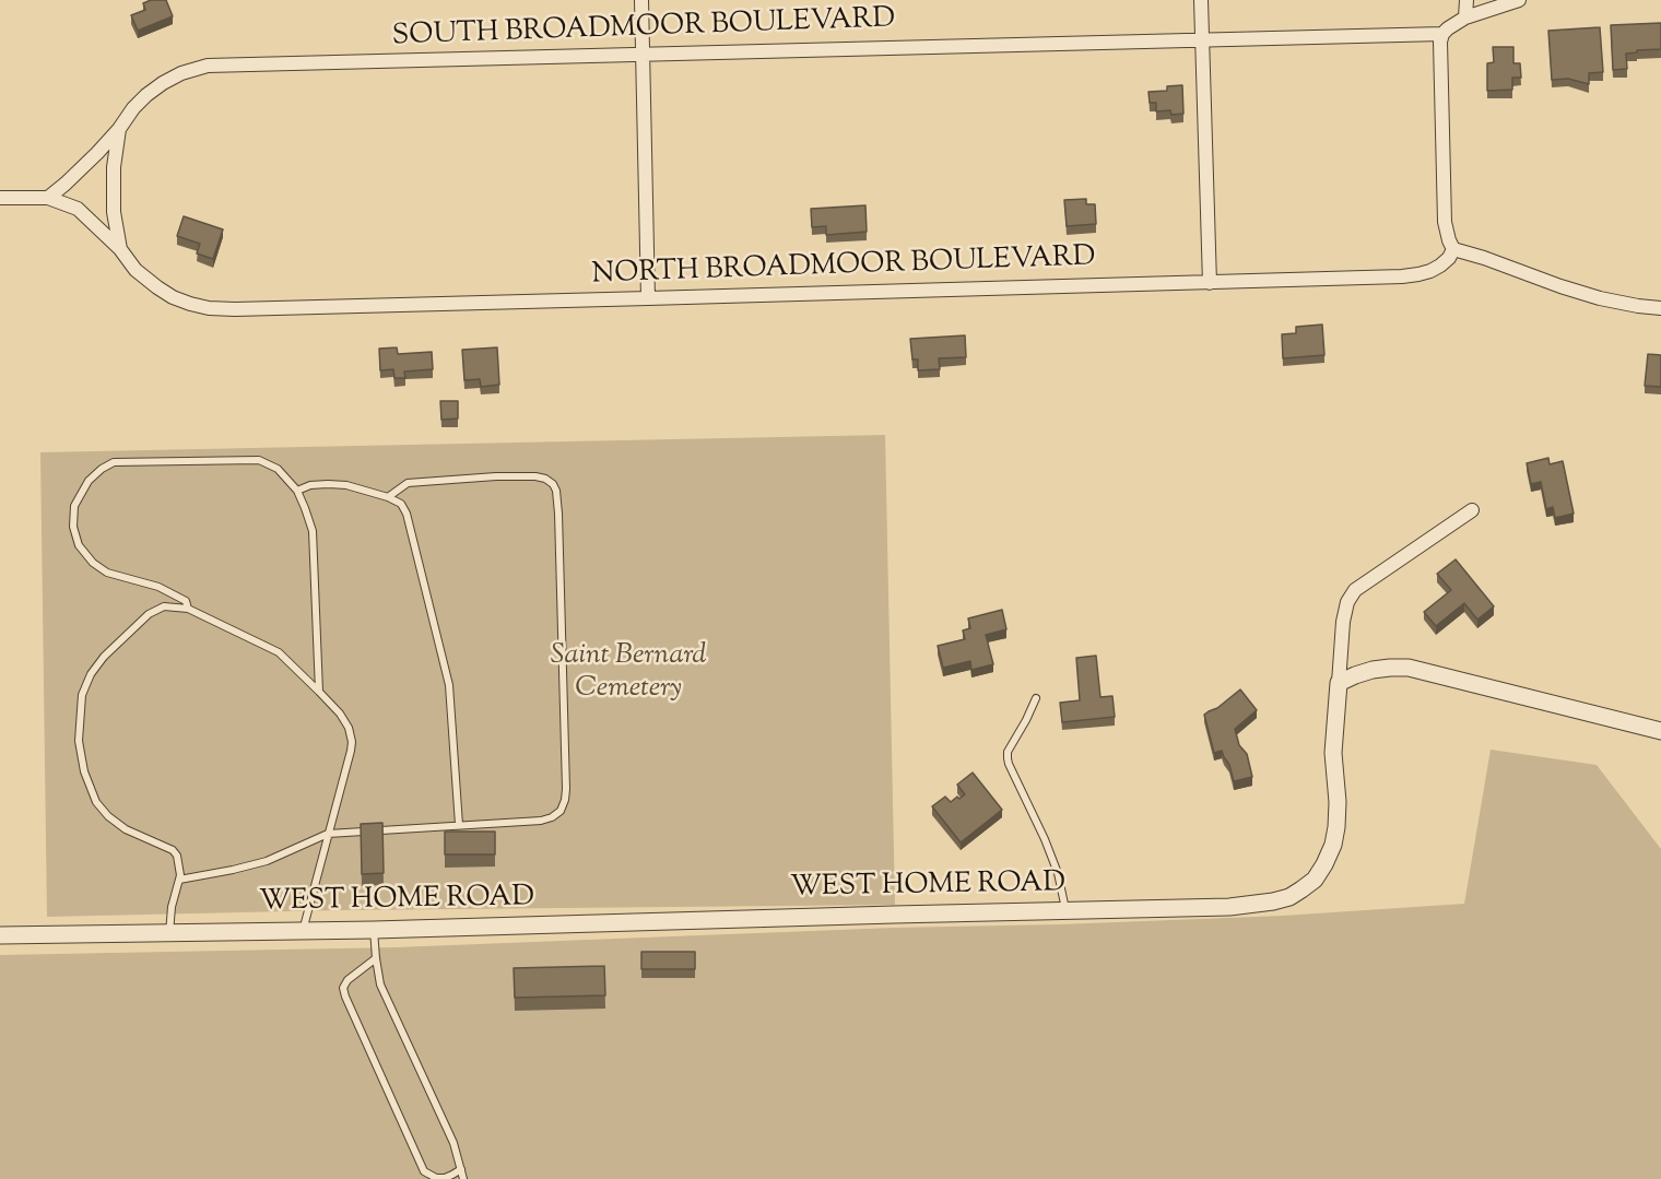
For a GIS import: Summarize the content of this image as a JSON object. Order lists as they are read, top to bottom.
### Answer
{
  "streets": {
    "street": ["SOUTH BROADMOOR BOULEVARD", "NORTH BROADMOOR BOULEVARD", "WEST HOME ROAD"]
  },
  "crossings": [
    ["SOUTH BROADMOOR BOULEVARD", "NORTH BROADMOOR BOULEVARD"]
  ],
  "parks": ["Saint Bernard Cemetery"]
}
